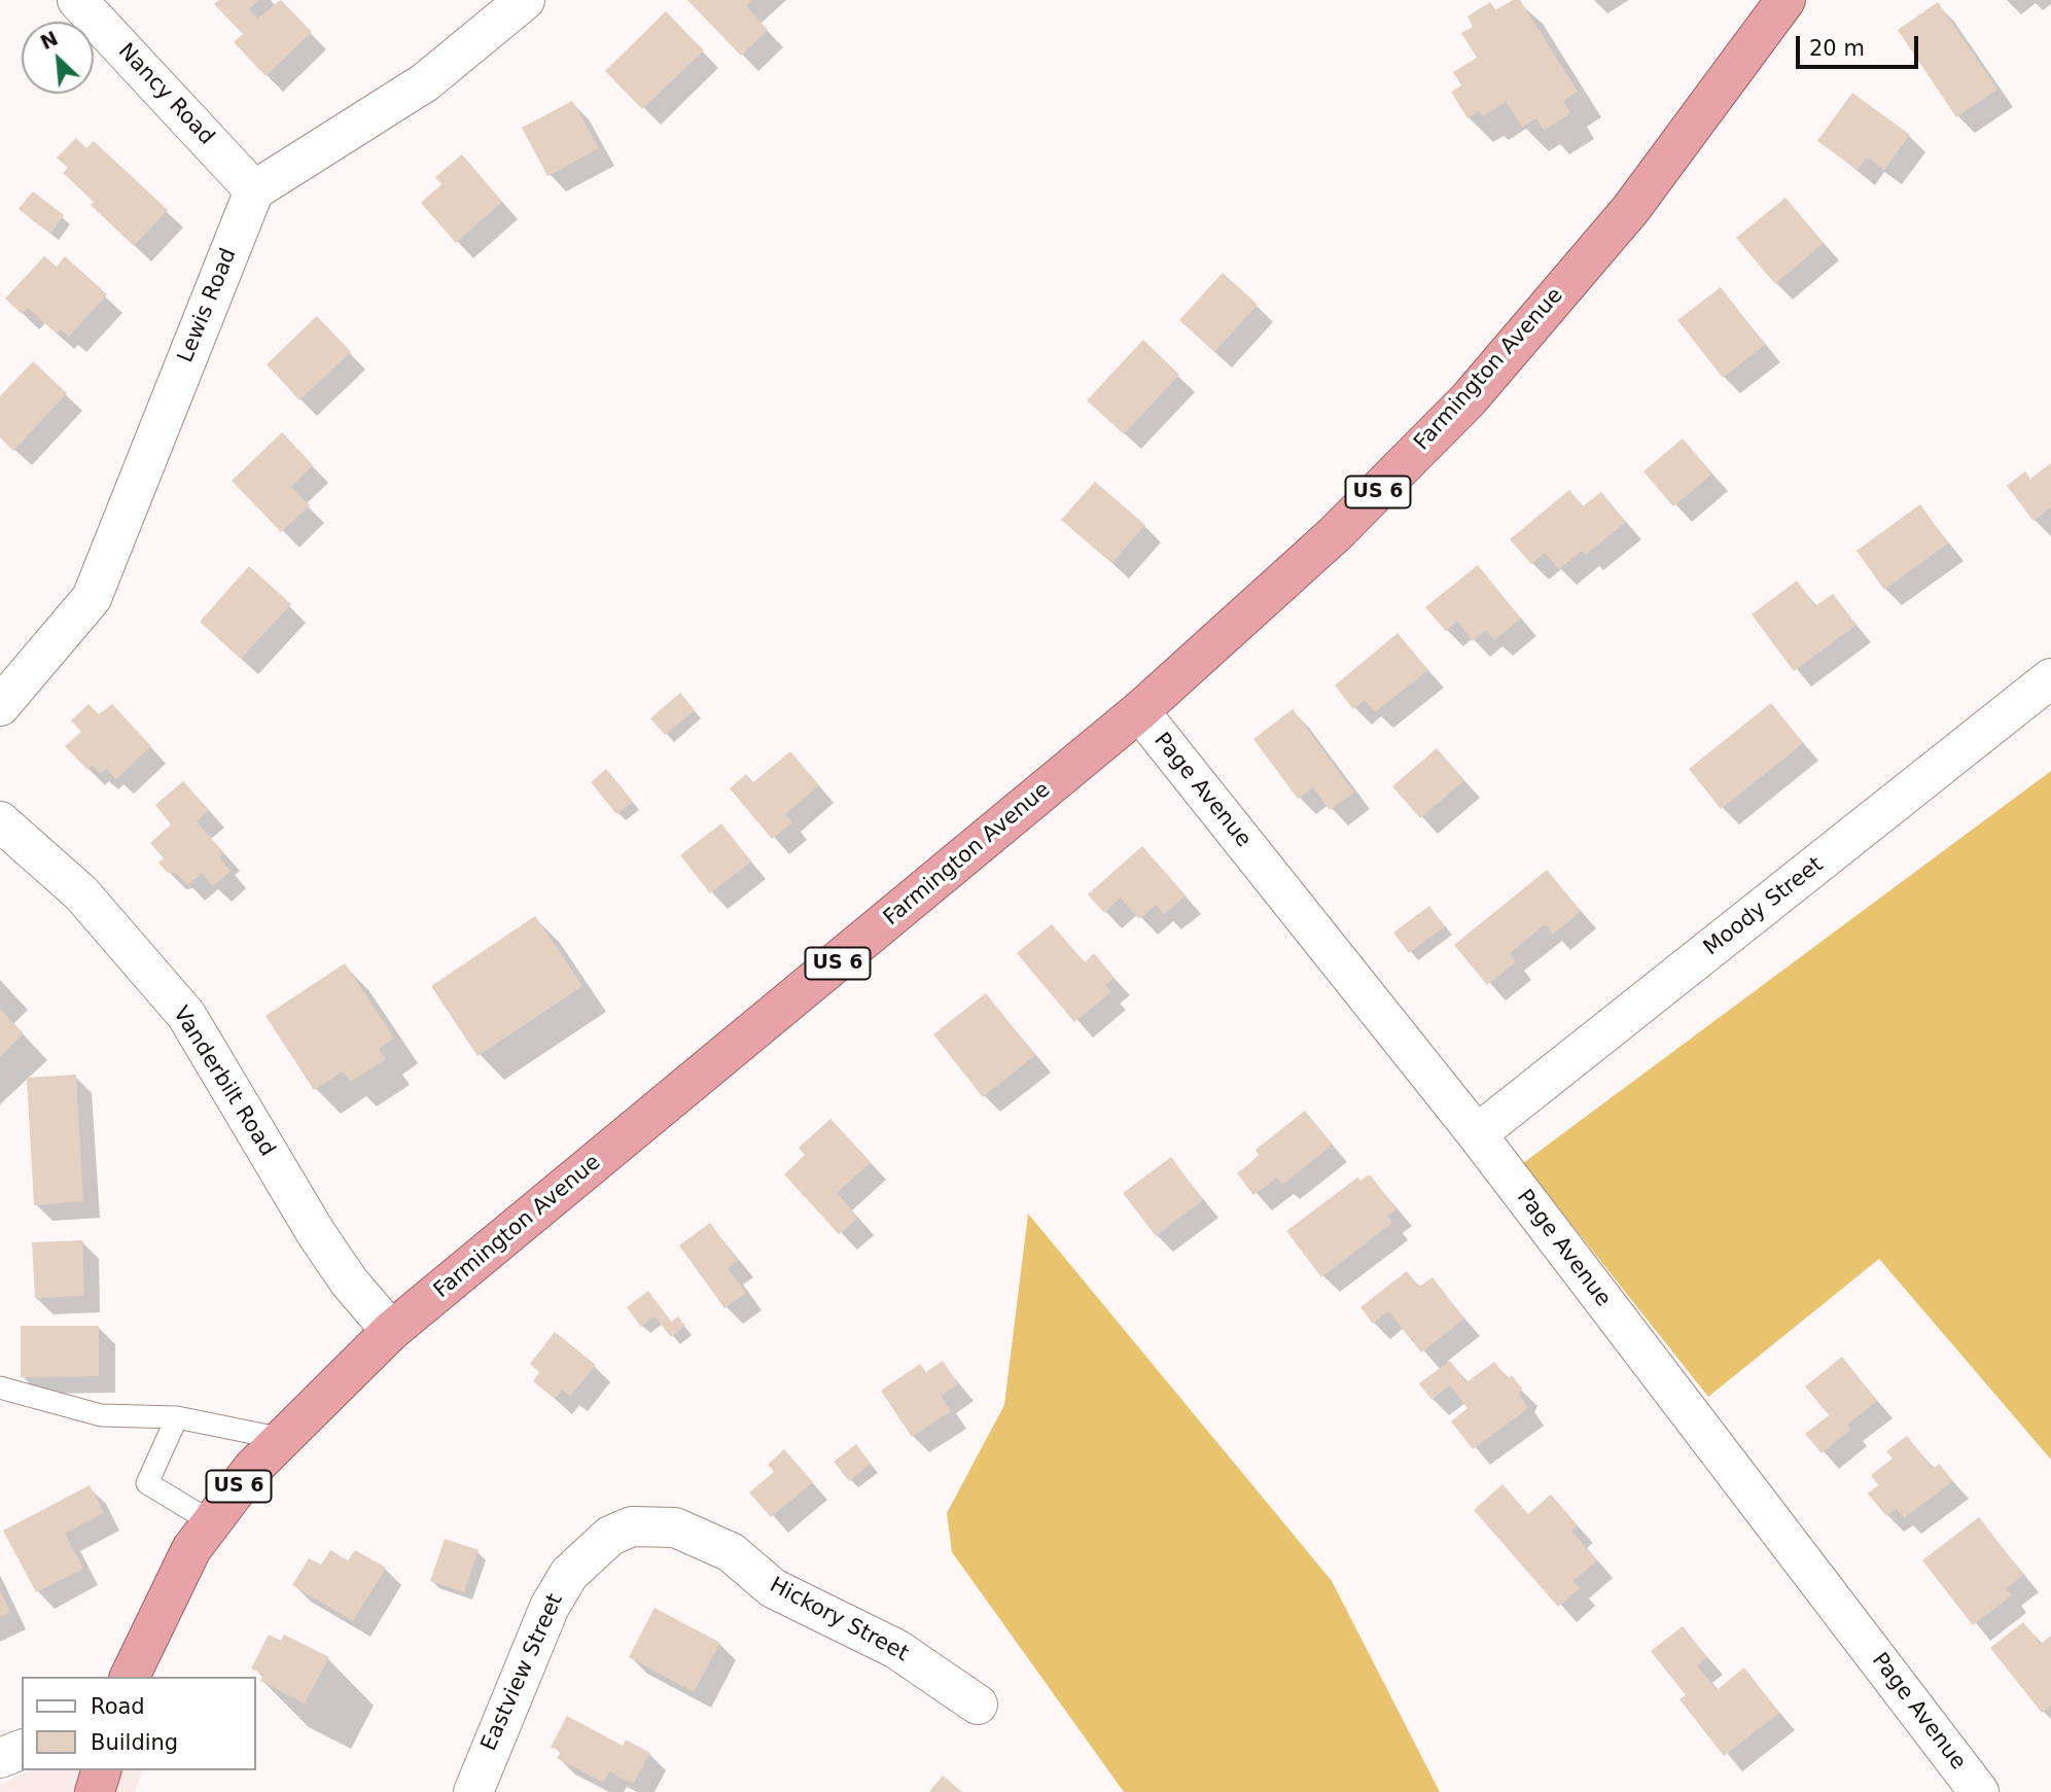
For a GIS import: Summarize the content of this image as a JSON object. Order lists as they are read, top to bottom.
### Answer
{
  "streets": {
    "highway": ["Farmington Avenue", "US 6"],
    "street": [
      "Nancy Road",
      "Lewis Road",
      "Page Avenue",
      "Moody Street",
      "Vanderbilt Road",
      "Hickory Street",
      "Eastview Street"
    ]
  },
  "crossings": [
    ["Nancy Road", "Lewis Road"],
    ["Farmington Avenue", "Page Avenue"],
    ["Farmington Avenue", "Vanderbilt Road"],
    ["Page Avenue", "Moody Street"],
    ["Hickory Street", "Eastview Street"]
  ],
  "legend": ["Road", "Building"],
  "scale_bar": "20 m",
  "north": "top left"
}
